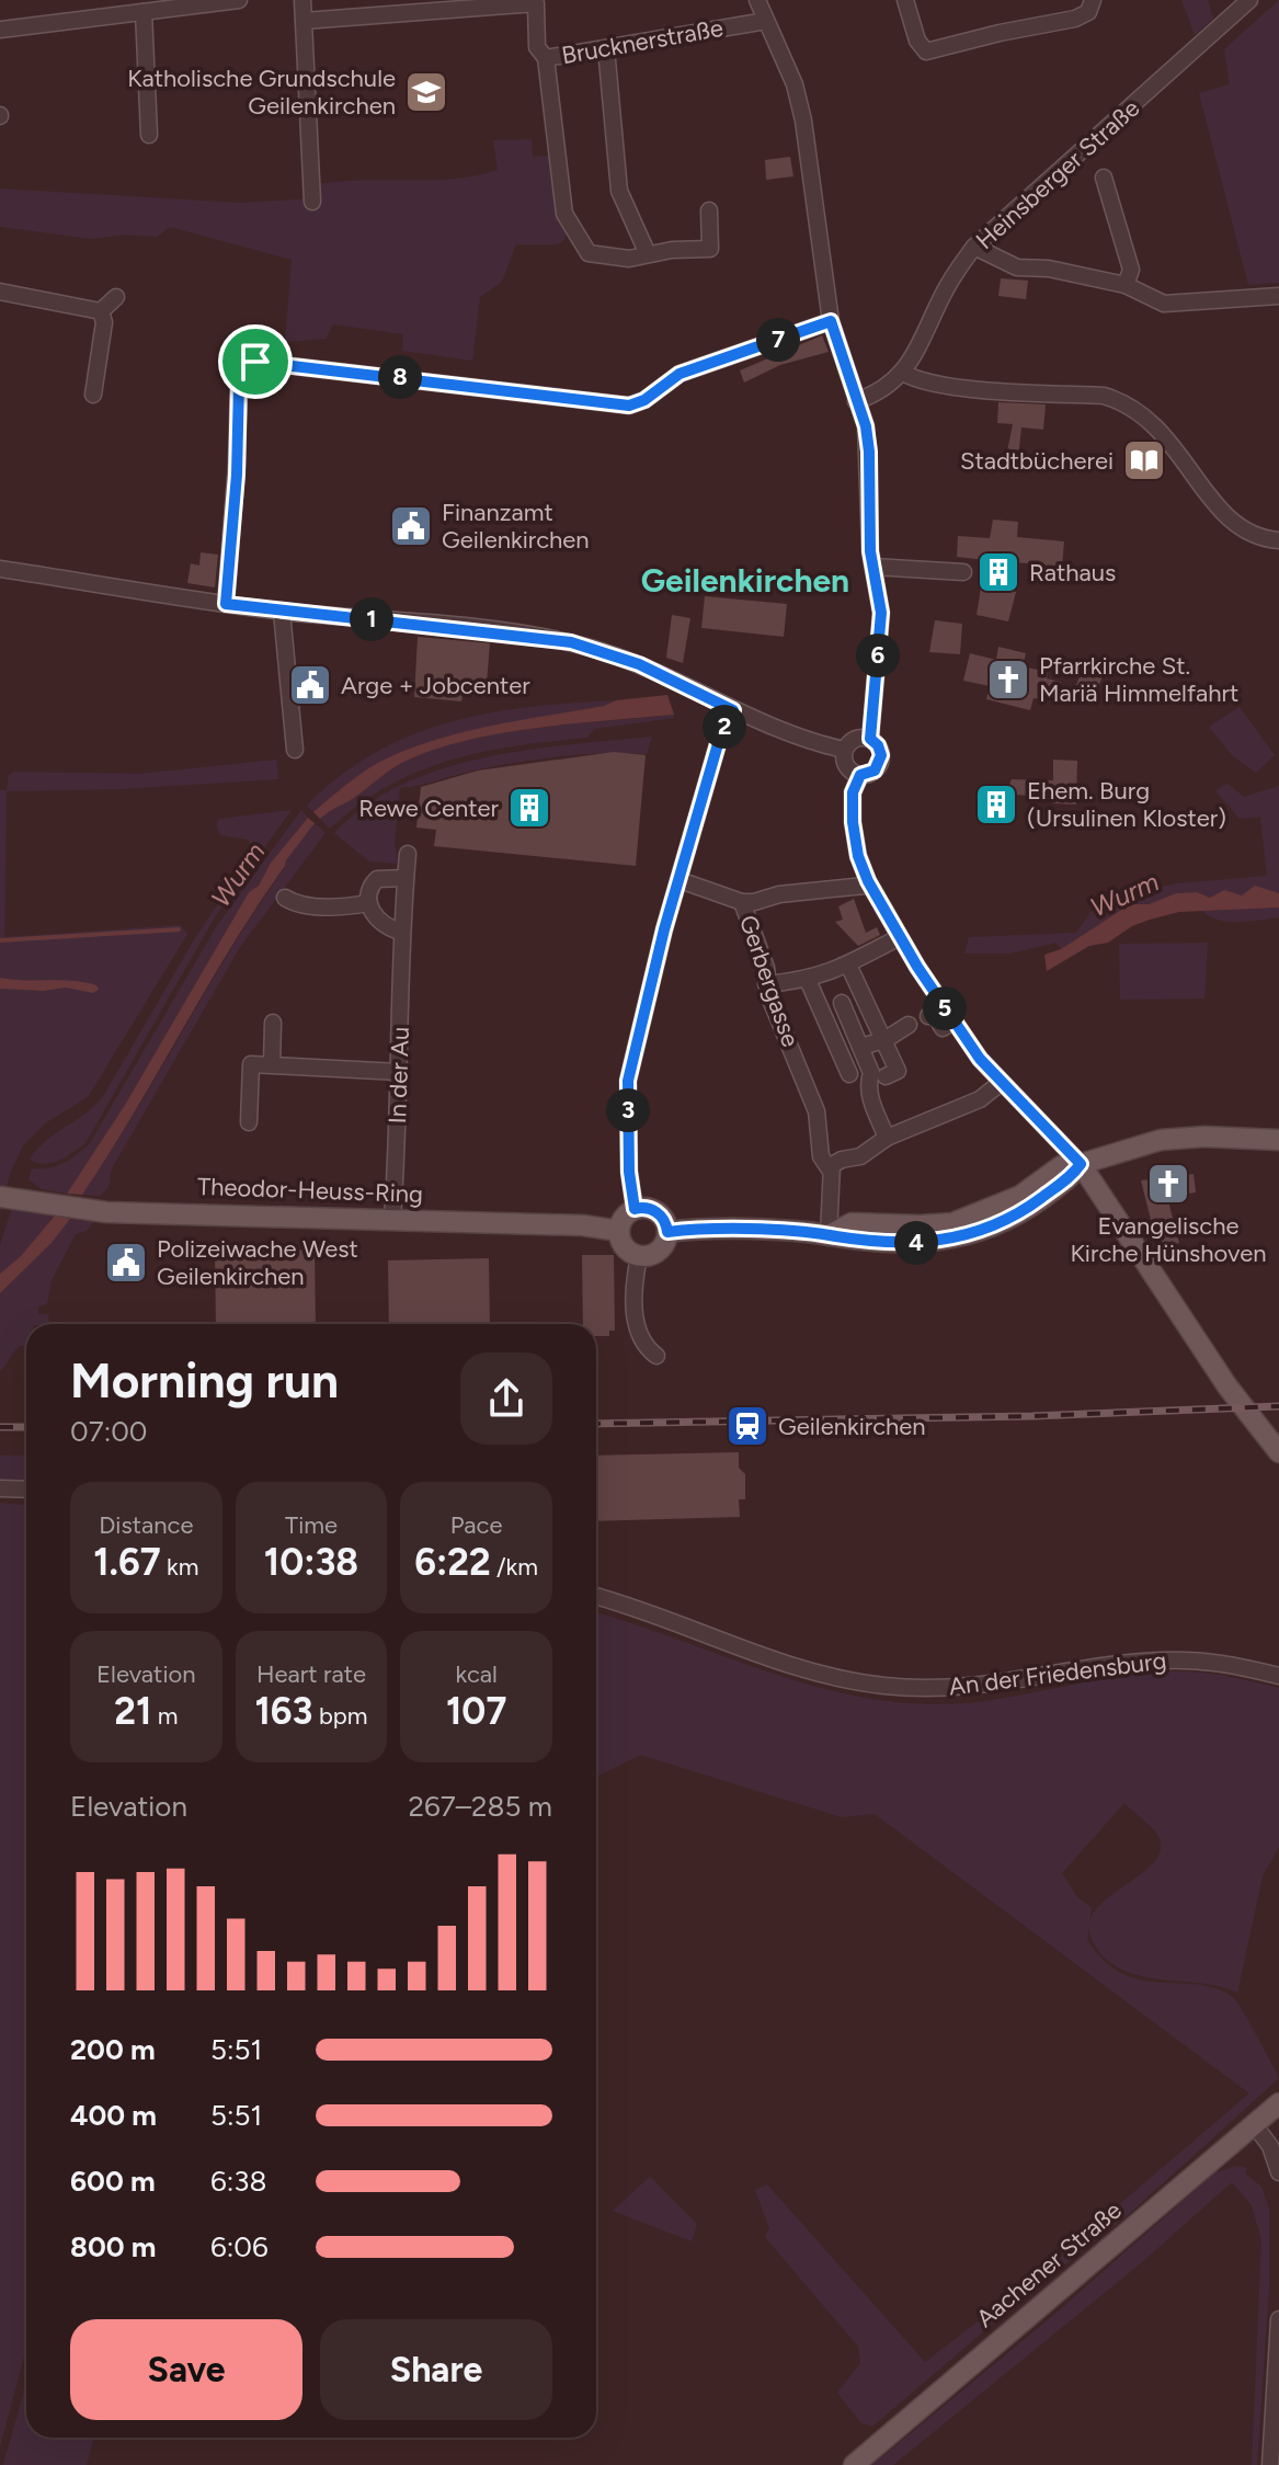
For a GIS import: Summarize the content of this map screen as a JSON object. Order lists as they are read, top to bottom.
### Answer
{
  "streets": {
    "main road": ["Theodor-Heuss-Ring", "Aachener Straße"],
    "street": [
      "Brucknerstraße",
      "Heinsberger Straße",
      "Gerbergasse",
      "In der Au",
      "An der Friedensburg"
    ]
  },
  "crossings": [
    ["In der Au", "Theodor-Heuss-Ring"]
  ],
  "districts": ["Geilenkirchen"],
  "water": ["Wurm"],
  "places": {
    "school or university": ["Katholische Grundschule Geilenkirchen"],
    "library": ["Stadtbücherei"],
    "public building": ["Finanzamt Geilenkirchen", "Arge + Jobcenter", "Polizeiwache West Geilenkirchen"],
    "building": ["Rathaus", "Ehem. Burg (Ursulinen Kloster)", "Rewe Center"],
    "church": ["Pfarrkirche St. Mariä Himmelfahrt", "Evangelische Kirche Hünshoven"],
    "station": ["Geilenkirchen"]
  },
  "page": {
    "pins": [
      "7",
      "8",
      "1",
      "6",
      "2",
      "5",
      "3",
      "4"
    ],
    "heading": ["Morning run", "07:00"],
    "stats": [
      ["Distance", "1.67 km"],
      ["Time", "10:38"],
      ["Pace", "6:22 /km"],
      ["Elevation", "21 m"],
      ["Heart rate", "163 bpm"],
      ["kcal", "107"]
    ],
    "chart": ["Elevation", "267–285 m"],
    "list": [
      {
        "name": "200 m",
        "note": "5:51"
      },
      {
        "name": "400 m",
        "note": "5:51"
      },
      {
        "name": "600 m",
        "note": "6:38"
      },
      {
        "name": "800 m",
        "note": "6:06"
      }
    ],
    "buttons": ["Save", "Share"]
  }
}
